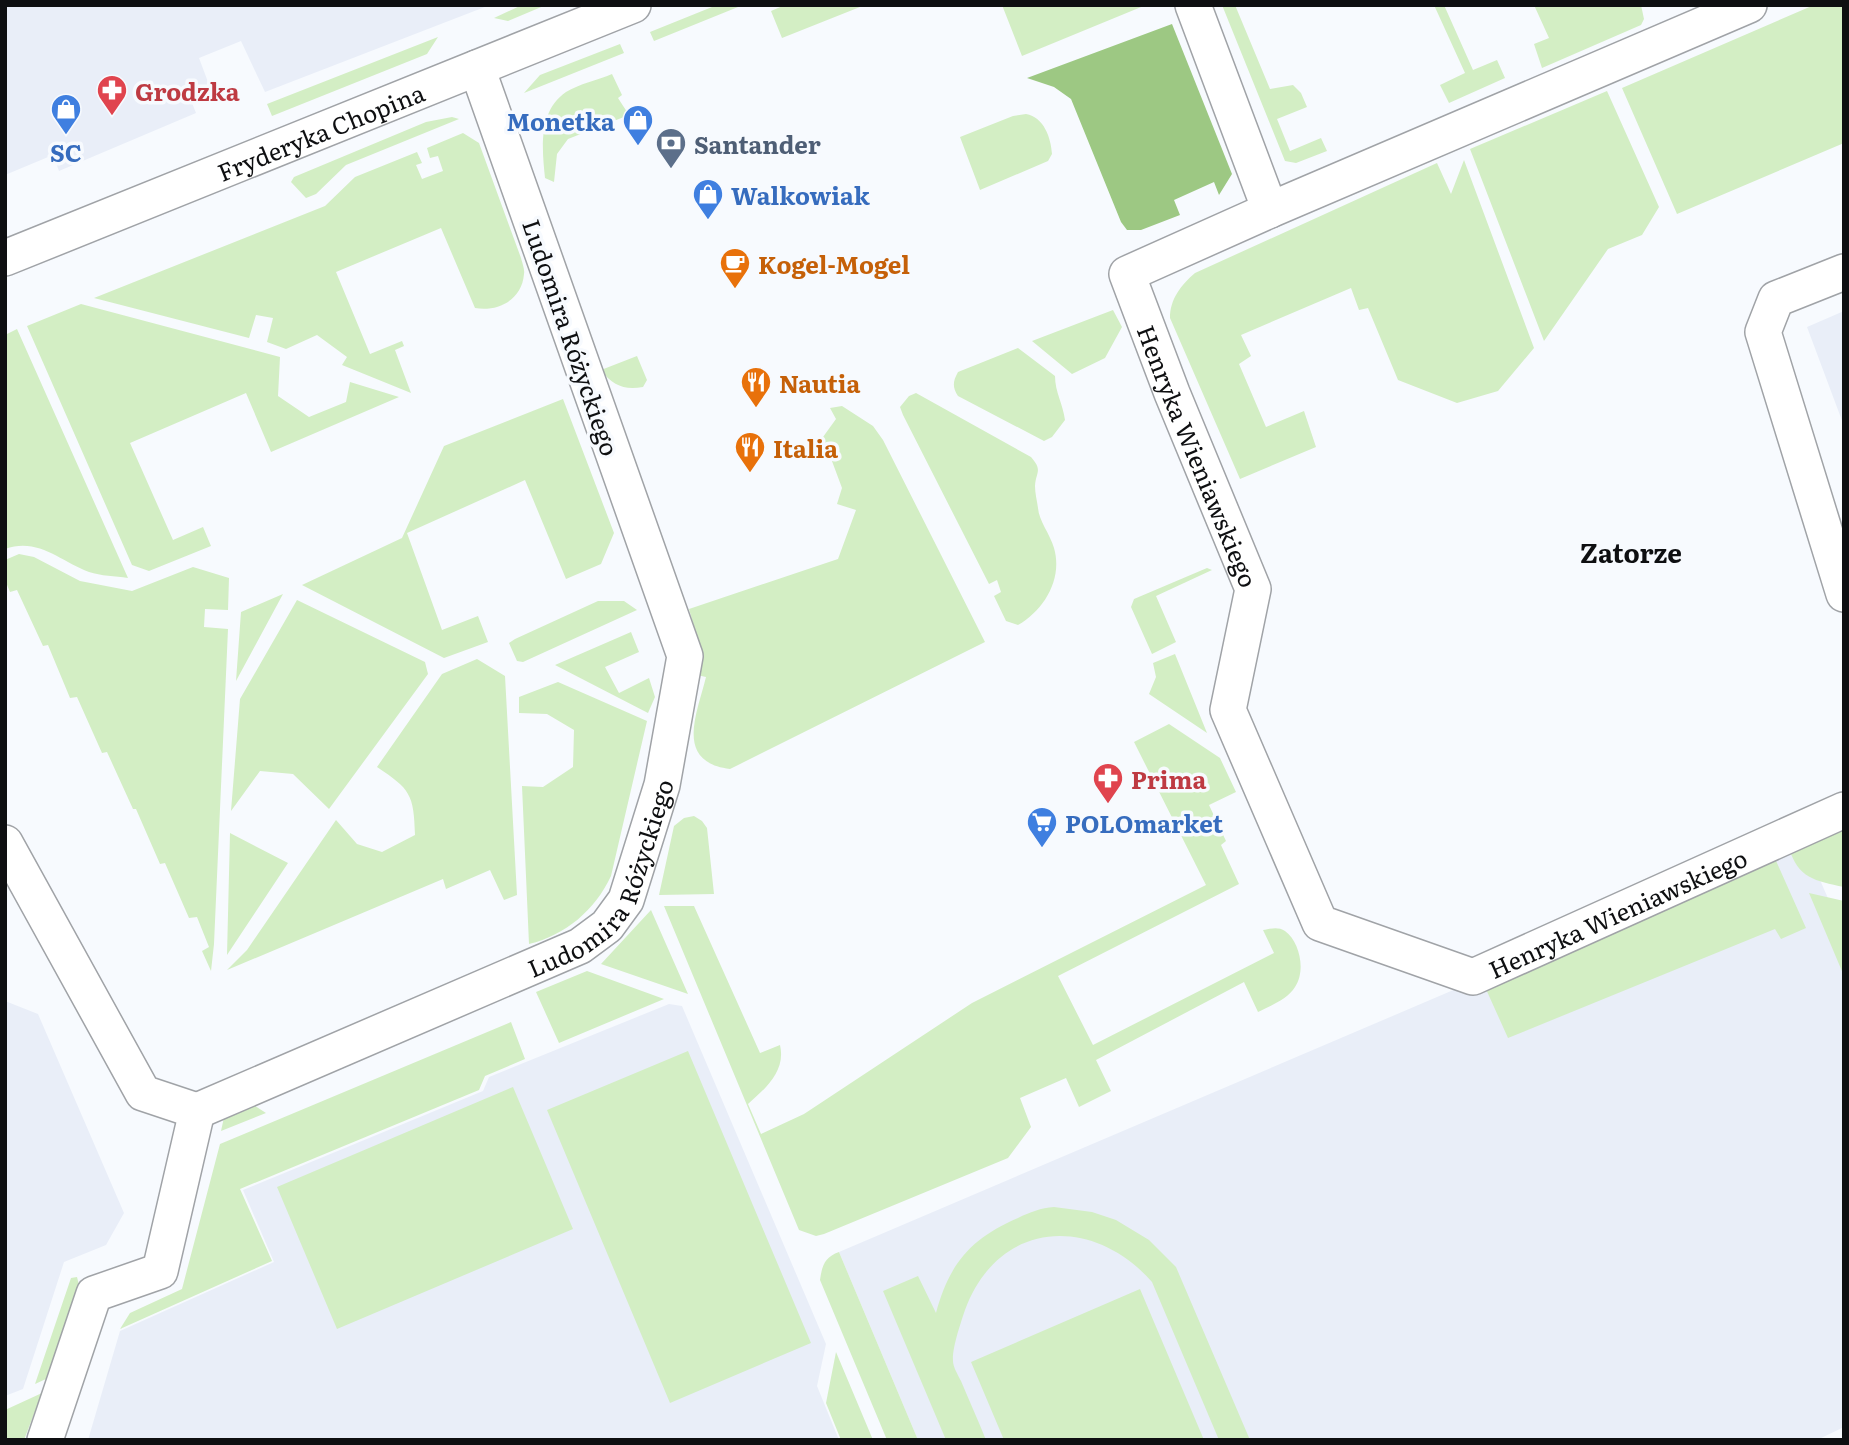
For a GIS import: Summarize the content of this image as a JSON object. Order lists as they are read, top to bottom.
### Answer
{
  "streets": {
    "street": ["Fryderyka Chopina", "Ludomira Różyckiego", "Henryka Wieniawskiego"]
  },
  "crossings": [
    ["Fryderyka Chopina", "Ludomira Różyckiego"]
  ],
  "districts": ["Zatorze"],
  "places": {
    "pharmacy": ["Grodzka", "Prima"],
    "shop": ["SC", "Monetka", "Walkowiak"],
    "bank": ["Santander"],
    "cafe": ["Kogel-Mogel"],
    "restaurant": ["Nautia", "Italia"],
    "supermarket": ["POLOmarket"]
  }
}
